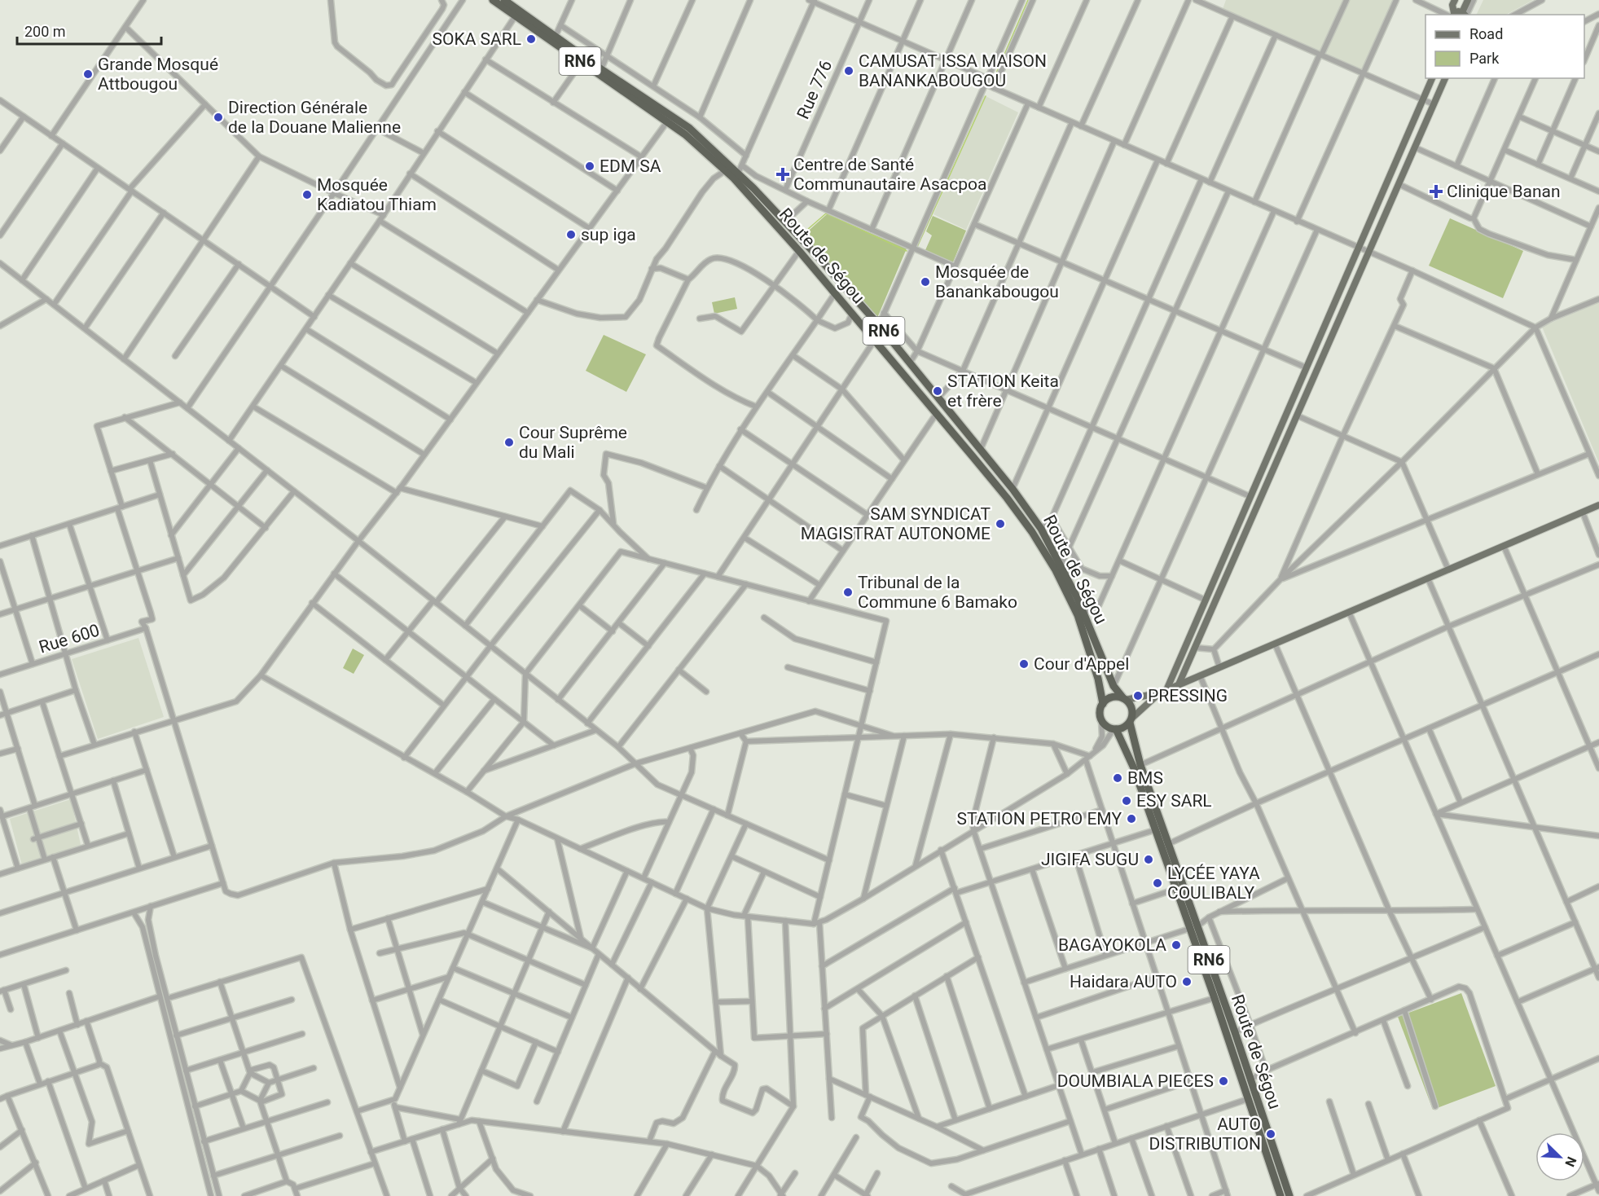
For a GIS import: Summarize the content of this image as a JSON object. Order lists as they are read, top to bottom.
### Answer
{
  "streets": {
    "highway": ["RN6", "Route de Ségou"],
    "street": ["Rue 776", "Rue 600"]
  },
  "places": {
    "other": [
      "SOKA SARL",
      "CAMUSAT ISSA MAISON BANANKABOUGOU",
      "Grande Mosqué Attbougou",
      "Direction Générale de la Douane Malienne",
      "EDM SA",
      "Mosquée Kadiatou Thiam",
      "sup iga",
      "Mosquée de Banankabougou",
      "STATION Keita et frère",
      "Cour Suprême du Mali",
      "SAM SYNDICAT MAGISTRAT AUTONOME",
      "Tribunal de la Commune 6 Bamako",
      "Cour d'Appel",
      "PRESSING",
      "BMS",
      "ESY SARL",
      "STATION PETRO EMY",
      "JIGIFA SUGU",
      "LYCÉE YAYA COULIBALY",
      "BAGAYOKOLA",
      "Haidara AUTO",
      "DOUMBIALA PIECES",
      "AUTO DISTRIBUTION"
    ],
    "health": ["Centre de Santé Communautaire Asacpoa", "Clinique Banan"]
  },
  "legend": ["Road", "Park"],
  "scale_bar": "200 m",
  "north": "bottom right"
}
